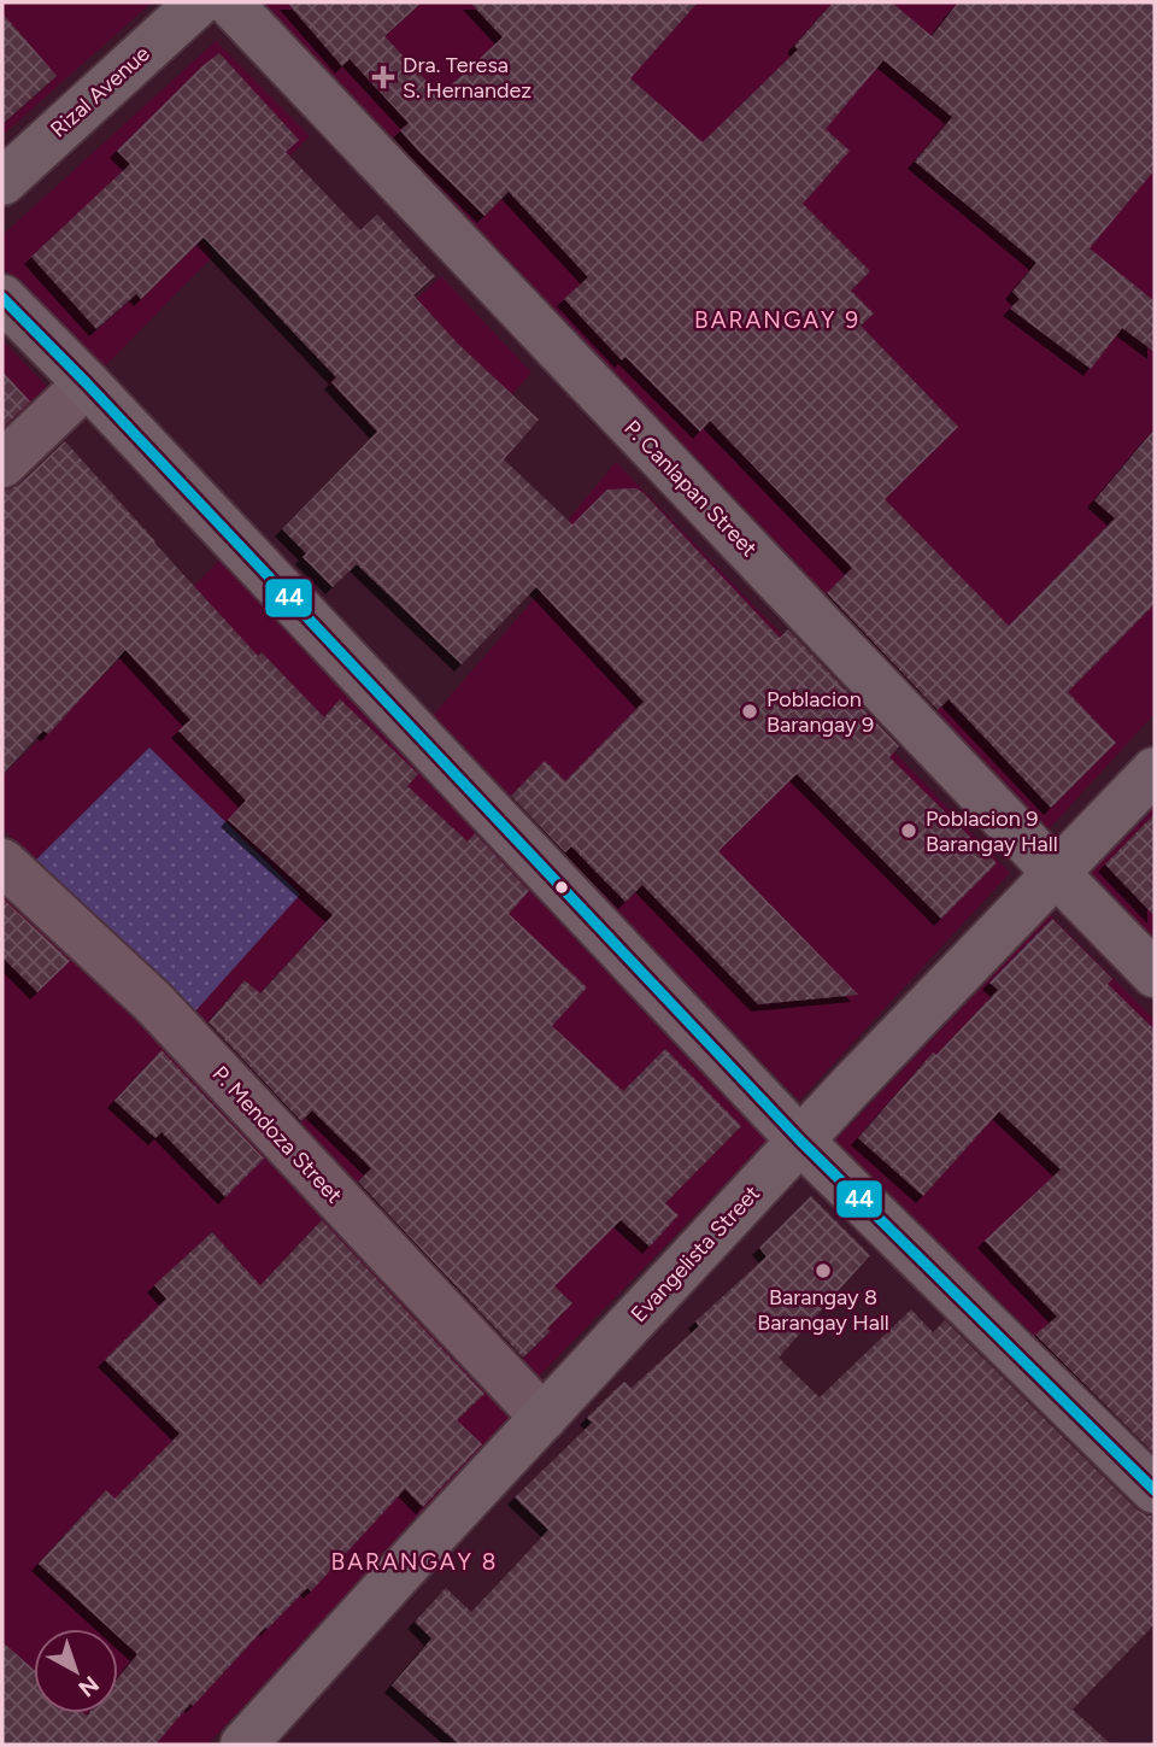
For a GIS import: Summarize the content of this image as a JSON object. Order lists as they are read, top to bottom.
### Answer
{
  "streets": {
    "street": [
      "Rizal Avenue",
      "P. Canlapan Street",
      "P. Mendoza Street",
      "Evangelista Street"
    ]
  },
  "crossings": [
    ["P. Canlapan Street", "Evangelista Street"],
    ["P. Mendoza Street", "Evangelista Street"]
  ],
  "districts": ["BARANGAY 9", "BARANGAY 8"],
  "places": {
    "health": ["Dra. Teresa S. Hernandez"],
    "other": ["Poblacion Barangay 9", "Poblacion 9 Barangay Hall", "Barangay 8 Barangay Hall"]
  },
  "lines": ["transit line 44"],
  "north": "bottom right"
}
